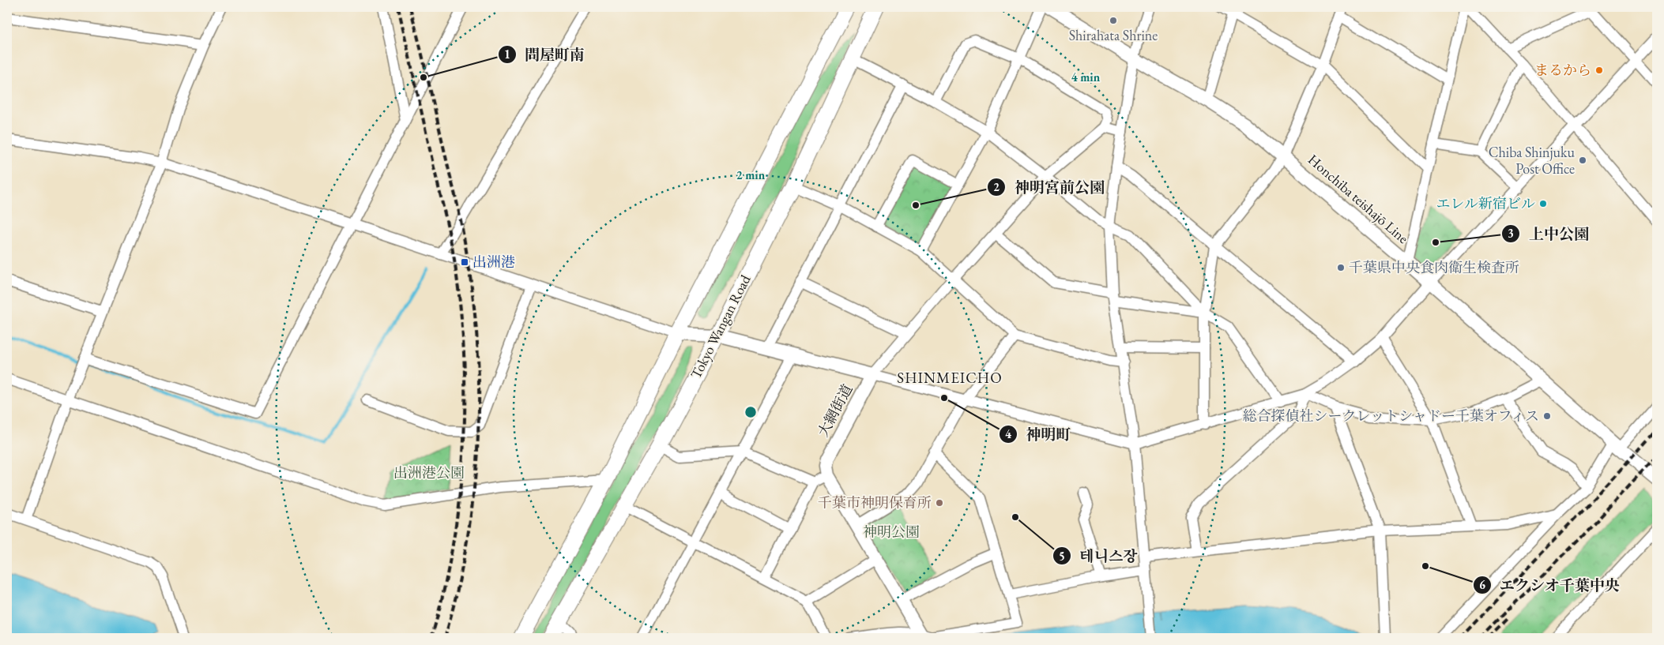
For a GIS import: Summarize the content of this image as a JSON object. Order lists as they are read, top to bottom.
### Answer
{
  "streets": {
    "highway": ["Tokyo Wangan Road"],
    "main road": ["Honchiba teishajō Line", "大網街道"]
  },
  "crossings": [
    ["Tokyo Wangan Road", "大網街道"]
  ],
  "districts": ["SHINMEICHO"],
  "parks": ["出洲港公園", "神明公園"],
  "places": {
    "other": [
      "Shirahata Shrine",
      "まるから",
      "問屋町南",
      "Chiba Shinjuku Post Office",
      "エレル新宿ビル",
      "神明宮前公園",
      "上中公園",
      "千葉県中央食肉衛生検査所",
      "神明町",
      "総合探偵社シークレットシャドー千葉オフィス",
      "千葉市神明保育所",
      "테니스장",
      "エクシオ千葉中央"
    ],
    "transit": ["出洲港"]
  },
  "rings": ["4 min", "2 min"]
}
